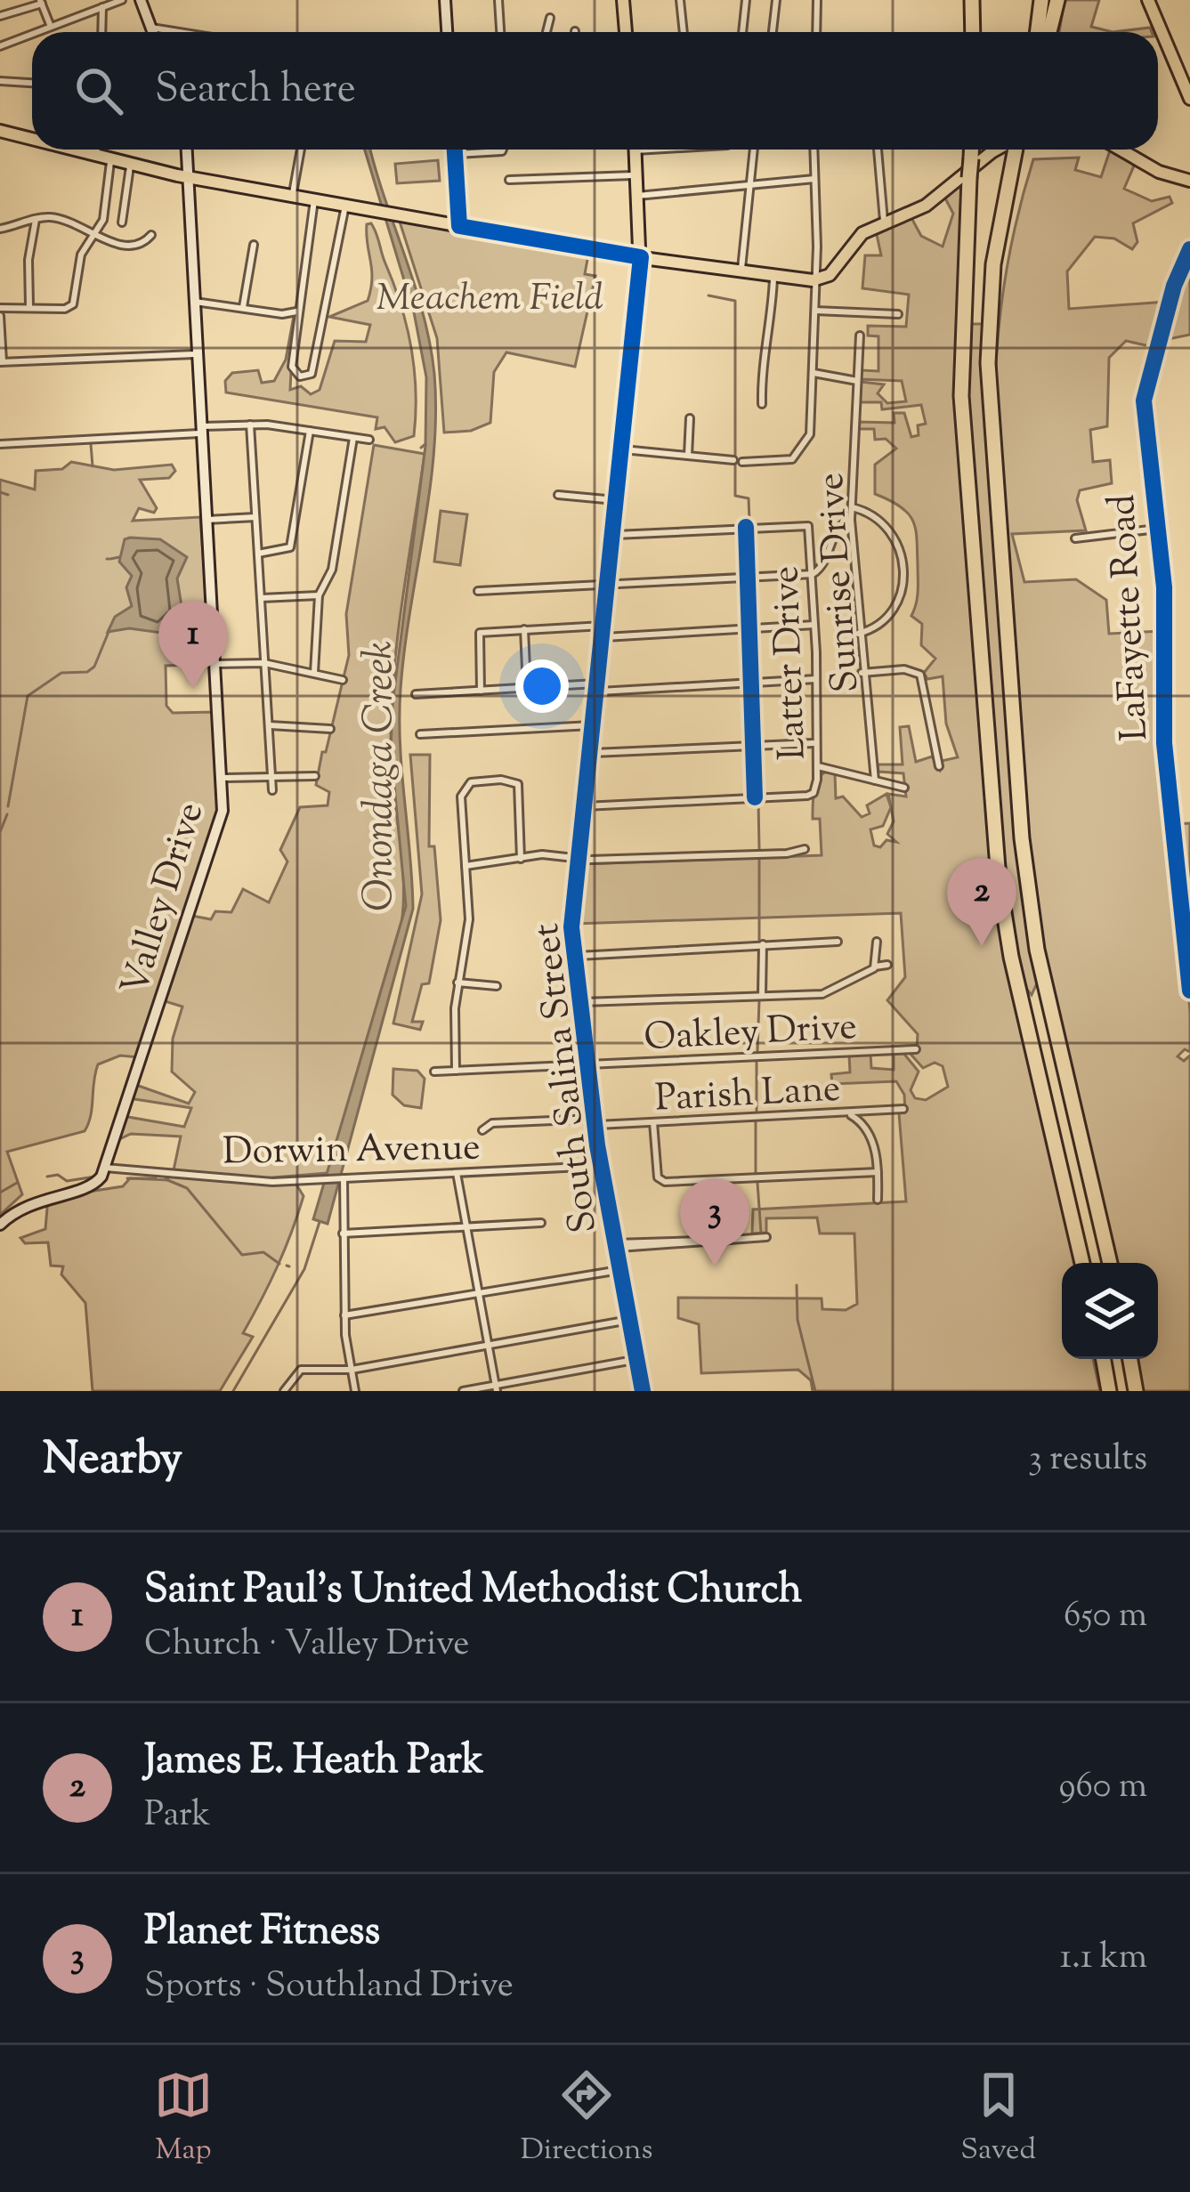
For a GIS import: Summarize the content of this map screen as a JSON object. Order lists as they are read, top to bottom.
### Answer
{
  "streets": {
    "main road": ["LaFayette Road", "Valley Drive", "South Salina Street"],
    "street": [
      "Sunrise Drive",
      "Latter Drive",
      "Oakley Drive",
      "Parish Lane",
      "Dorwin Avenue"
    ]
  },
  "crossings": [
    ["Valley Drive", "Dorwin Avenue"],
    ["Oakley Drive", "South Salina Street"],
    ["South Salina Street", "Parish Lane"],
    ["South Salina Street", "Dorwin Avenue"]
  ],
  "water": ["Onondaga Creek"],
  "parks": ["Meachem Field"],
  "page": {
    "search": "Search here",
    "pins": ["1", "2", "3"],
    "heading": ["Nearby", "3 results"],
    "list": [
      {
        "mark": "1",
        "name": "Saint Paul's United Methodist Church",
        "note": "Church · Valley Drive",
        "value": "650 m"
      },
      {
        "mark": "2",
        "name": "James E. Heath Park",
        "note": "Park",
        "value": "960 m"
      },
      {
        "mark": "3",
        "name": "Planet Fitness",
        "note": "Sports · Southland Drive",
        "value": "1.1 km"
      }
    ],
    "nav": ["Map", "Directions", "Saved"]
  }
}
